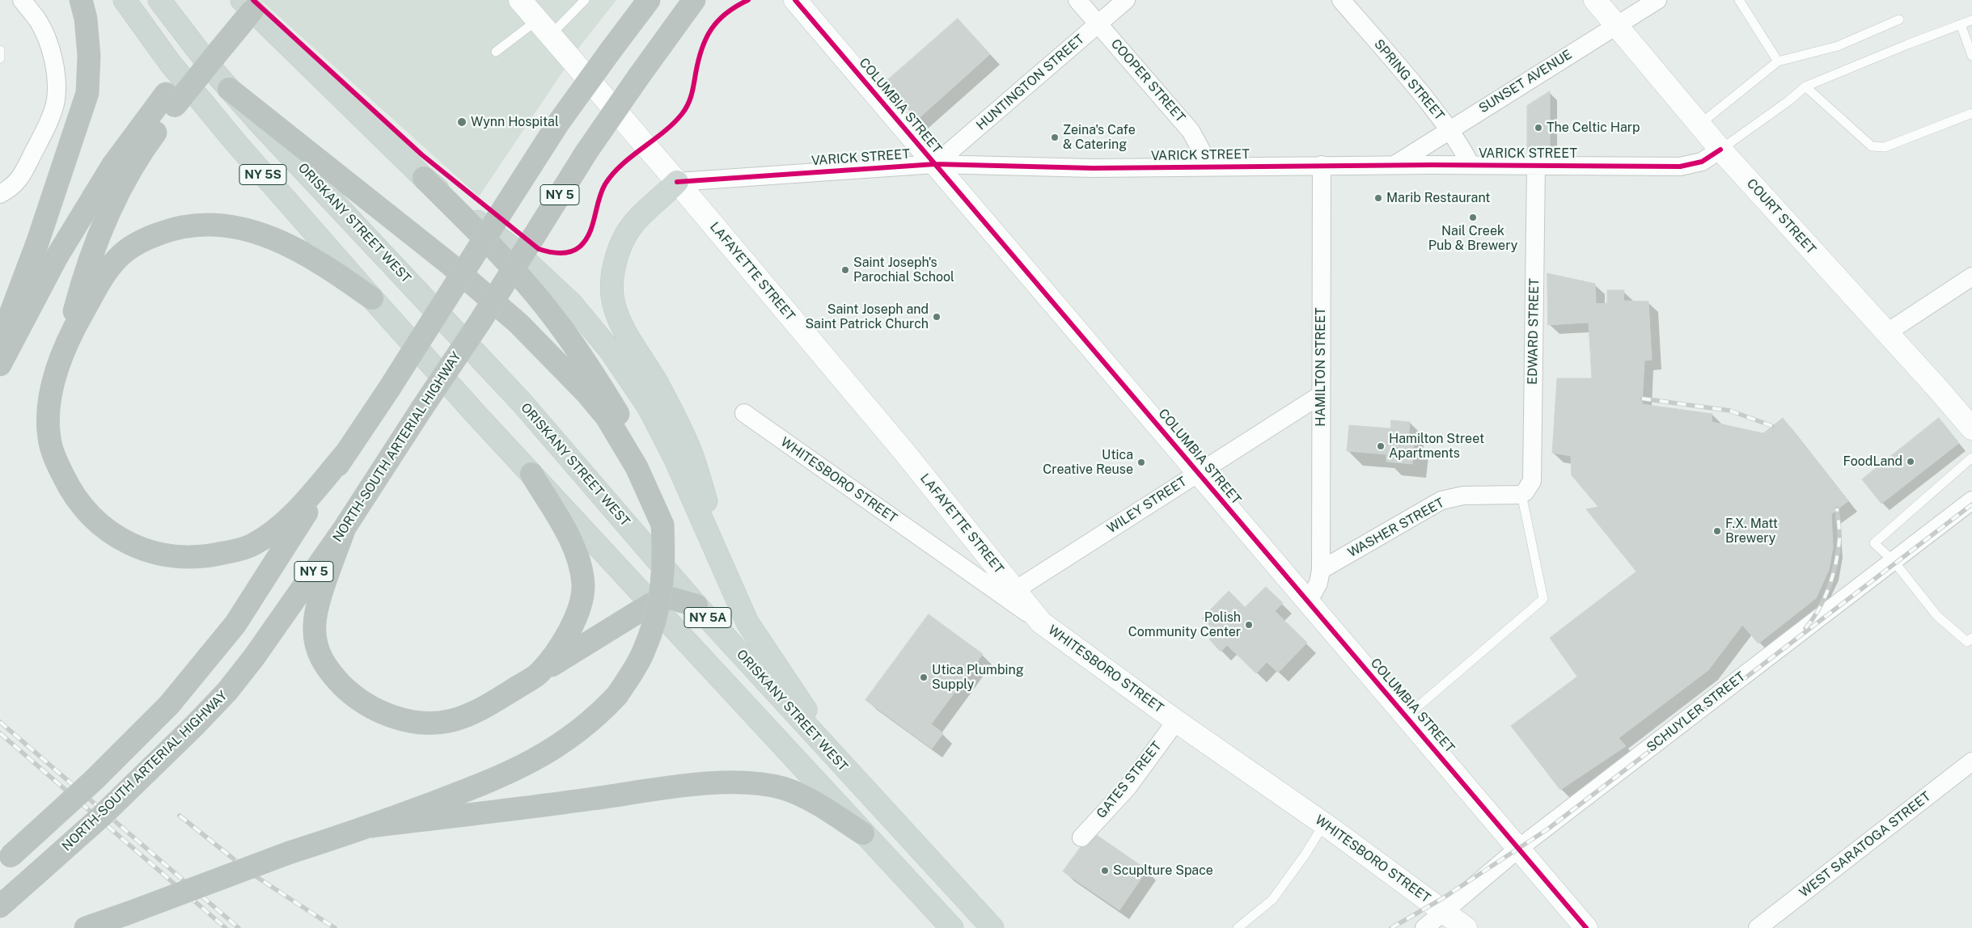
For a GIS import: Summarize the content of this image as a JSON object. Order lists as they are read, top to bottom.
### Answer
{
  "streets": {
    "highway": ["NY 5", "NORTH-SOUTH ARTERIAL HIGHWAY"],
    "main road": ["NY 5S", "ORISKANY STREET WEST", "NY 5A"],
    "street": [
      "SPRING STREET",
      "COOPER STREET",
      "SUNSET AVENUE",
      "HUNTINGTON STREET",
      "COLUMBIA STREET",
      "VARICK STREET",
      "COURT STREET",
      "LAFAYETTE STREET",
      "EDWARD STREET",
      "HAMILTON STREET",
      "WHITESBORO STREET",
      "WILEY STREET",
      "WASHER STREET",
      "SCHUYLER STREET",
      "GATES STREET",
      "WEST SARATOGA STREET"
    ]
  },
  "crossings": [
    ["SPRING STREET", "SUNSET AVENUE"],
    ["SPRING STREET", "VARICK STREET"],
    ["COOPER STREET", "HUNTINGTON STREET"],
    ["COOPER STREET", "VARICK STREET"],
    ["SUNSET AVENUE", "VARICK STREET"],
    ["SUNSET AVENUE", "COURT STREET"],
    ["HUNTINGTON STREET", "COLUMBIA STREET"],
    ["HUNTINGTON STREET", "VARICK STREET"],
    ["COLUMBIA STREET", "VARICK STREET"],
    ["COLUMBIA STREET", "HAMILTON STREET"],
    ["COLUMBIA STREET", "WILEY STREET"],
    ["COLUMBIA STREET", "SCHUYLER STREET"],
    ["VARICK STREET", "COURT STREET"],
    ["VARICK STREET", "LAFAYETTE STREET"],
    ["VARICK STREET", "EDWARD STREET"],
    ["VARICK STREET", "HAMILTON STREET"],
    ["NY 5S", "NY 5A"],
    ["LAFAYETTE STREET", "WHITESBORO STREET"],
    ["LAFAYETTE STREET", "WILEY STREET"],
    ["EDWARD STREET", "WASHER STREET"],
    ["HAMILTON STREET", "WILEY STREET"],
    ["HAMILTON STREET", "WASHER STREET"],
    ["WHITESBORO STREET", "SCHUYLER STREET"],
    ["WHITESBORO STREET", "GATES STREET"]
  ],
  "places": [
    "Wynn Hospital",
    "The Celtic Harp",
    "Zeina's Cafe & Catering",
    "Marib Restaurant",
    "Nail Creek Pub & Brewery",
    "Saint Joseph's Parochial School",
    "Saint Joseph and Saint Patrick Church",
    "Hamilton Street Apartments",
    "FoodLand",
    "Utica Creative Reuse",
    "F.X. Matt Brewery",
    "Polish Community Center",
    "Utica Plumbing Supply",
    "Scuplture Space"
  ]
}
